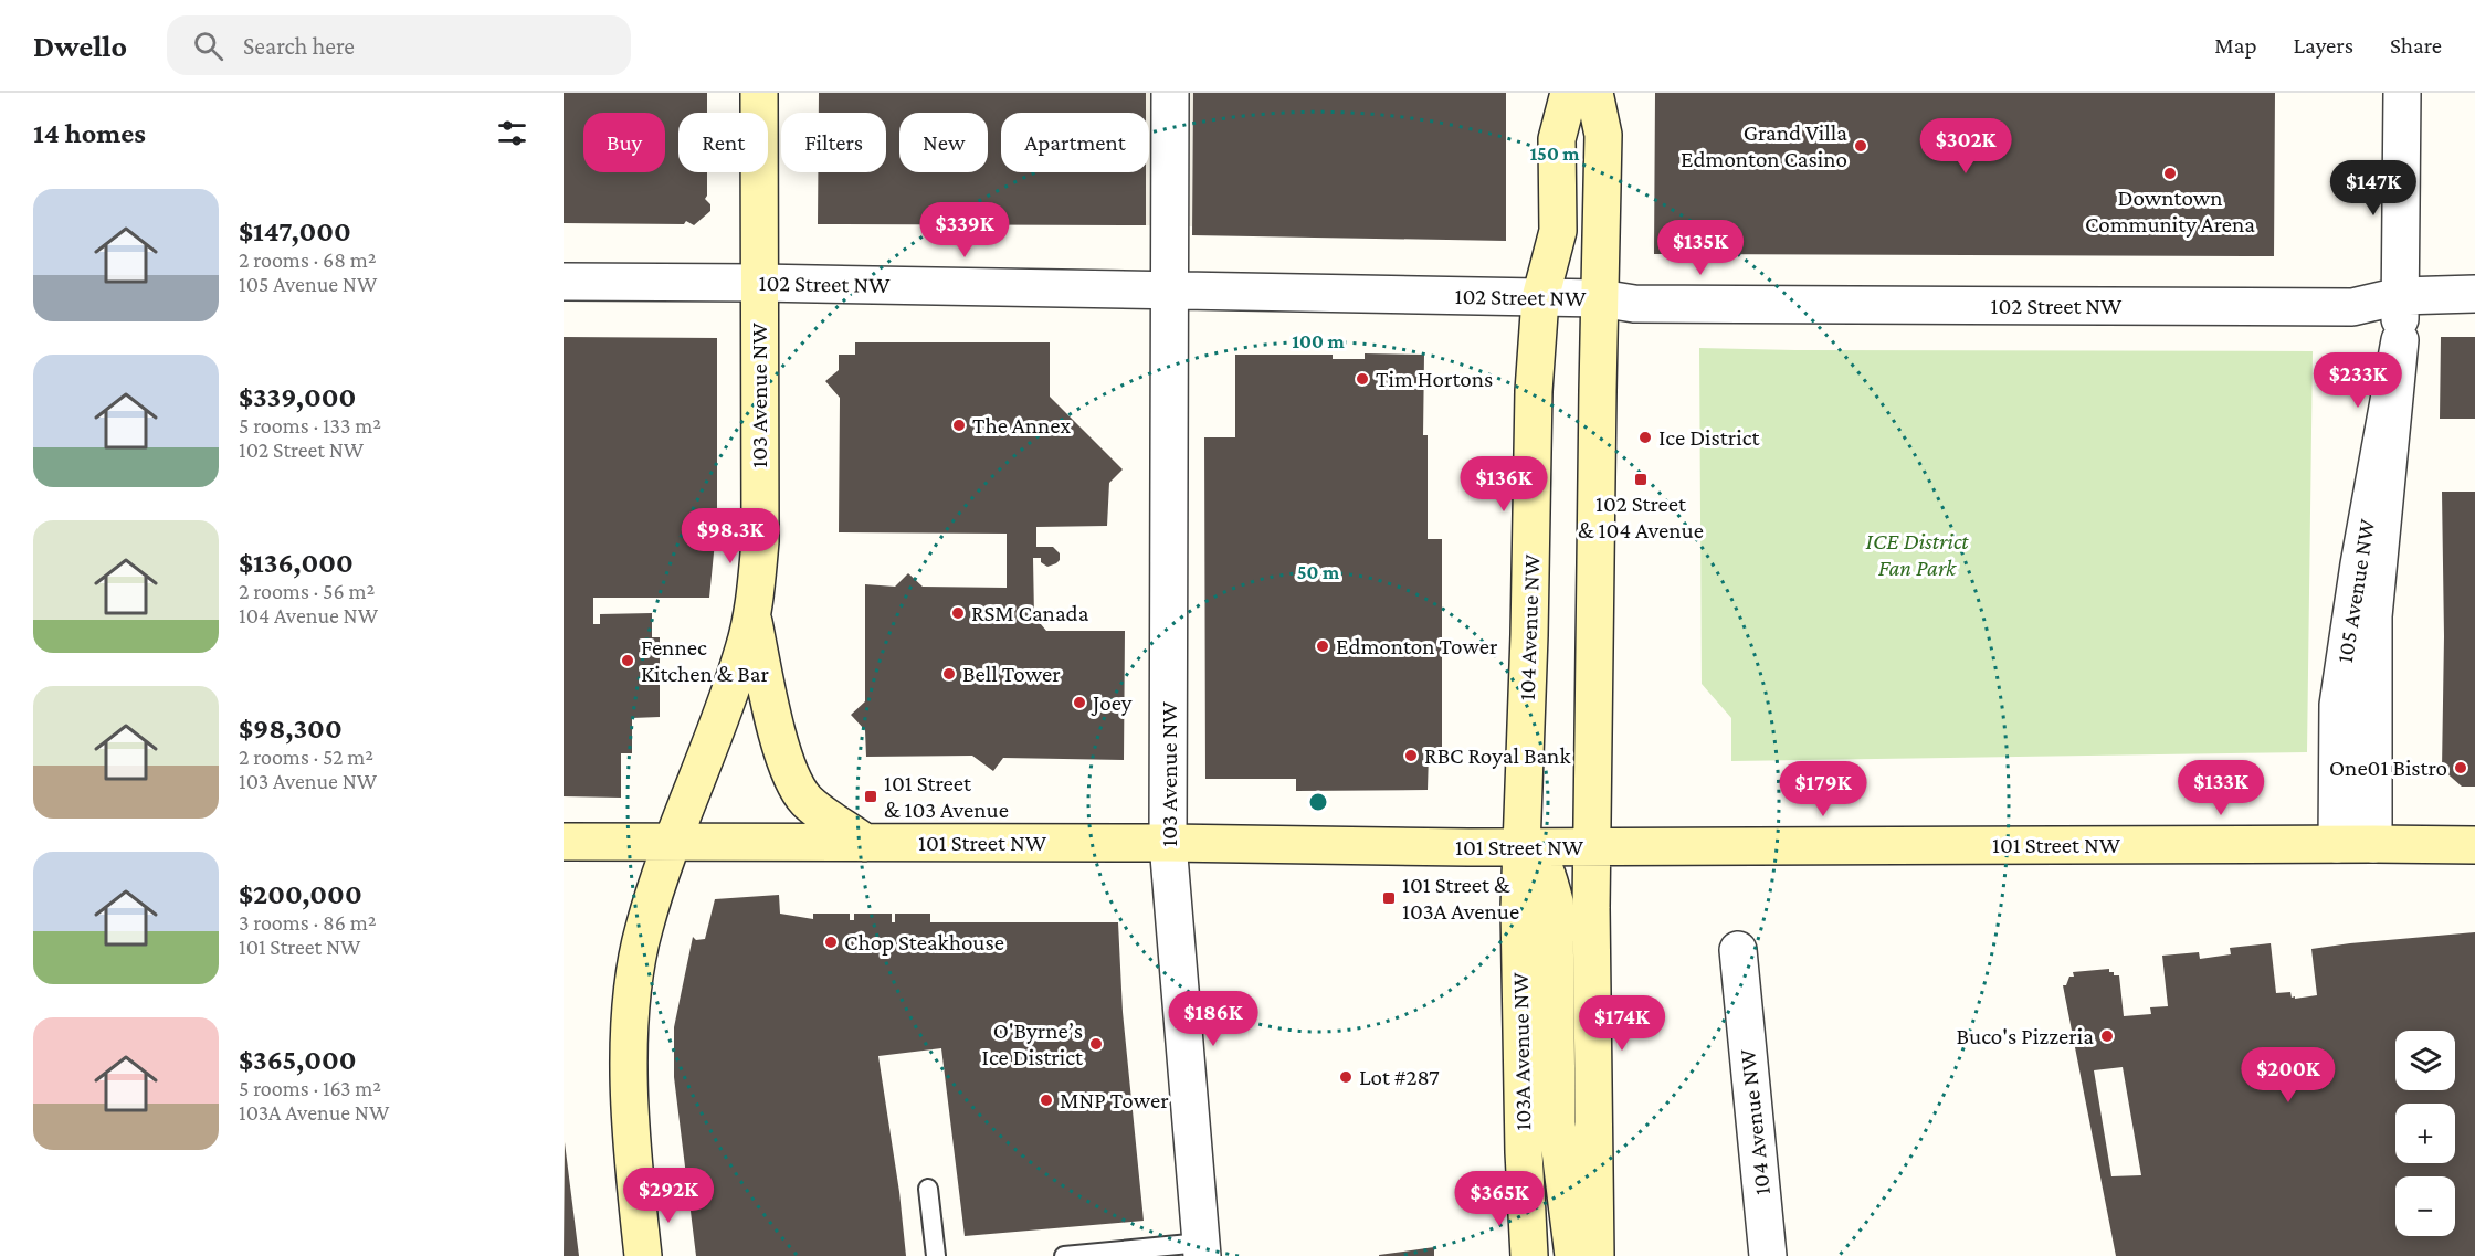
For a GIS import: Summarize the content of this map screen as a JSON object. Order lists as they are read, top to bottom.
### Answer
{
  "streets": {
    "main road": [
      "103 Avenue NW",
      "104 Avenue NW",
      "101 Street NW",
      "103A Avenue NW"
    ],
    "street": ["102 Street NW", "105 Avenue NW"]
  },
  "crossings": [
    ["102 Street NW", "103 Avenue NW"],
    ["102 Street NW", "105 Avenue NW"],
    ["102 Street NW", "104 Avenue NW"],
    ["103 Avenue NW", "101 Street NW"],
    ["105 Avenue NW", "101 Street NW"],
    ["104 Avenue NW", "101 Street NW"],
    ["104 Avenue NW", "103A Avenue NW"],
    ["101 Street NW", "103A Avenue NW"]
  ],
  "parks": ["ICE District Fan Park"],
  "places": {
    "other": [
      "Grand Villa Edmonton Casino",
      "Downtown Community Arena",
      "Tim Hortons",
      "The Annex",
      "Ice District",
      "RSM Canada",
      "Edmonton Tower",
      "Fennec Kitchen & Bar",
      "Bell Tower",
      "Joey",
      "RBC Royal Bank",
      "One01 Bistro",
      "Chop Steakhouse",
      "Buco's Pizzeria",
      "O'Byrne’s Ice District",
      "Lot #287",
      "MNP Tower"
    ],
    "transit": ["102 Street & 104 Avenue", "101 Street & 103 Avenue", "101 Street & 103A Avenue"]
  },
  "page": {
    "header": "Dwello",
    "search": "Search here",
    "nav": ["Map", "Layers", "Share"],
    "heading": "14 homes",
    "chip": [
      "Buy",
      "Rent",
      "Filters",
      "New",
      "Apartment"
    ],
    "price": [
      "$302K",
      "$147K",
      "$339K",
      "$135K",
      "$233K",
      "$136K",
      "$98.3K",
      "$133K",
      "$179K",
      "$186K",
      "$174K",
      "$200K",
      "$292K",
      "$365K"
    ],
    "list": [
      {
        "name": "$147,000",
        "note": "2 rooms · 68 m² · 105 Avenue NW"
      },
      {
        "name": "$339,000",
        "note": "5 rooms · 133 m² · 102 Street NW"
      },
      {
        "name": "$136,000",
        "note": "2 rooms · 56 m² · 104 Avenue NW"
      },
      {
        "name": "$98,300",
        "note": "2 rooms · 52 m² · 103 Avenue NW"
      },
      {
        "name": "$200,000",
        "note": "3 rooms · 86 m² · 101 Street NW"
      },
      {
        "name": "$365,000",
        "note": "5 rooms · 163 m² · 103A Avenue NW"
      }
    ],
    "map_buttons": ["+", "−"]
  },
  "rings": ["150 m", "100 m", "50 m"]
}
